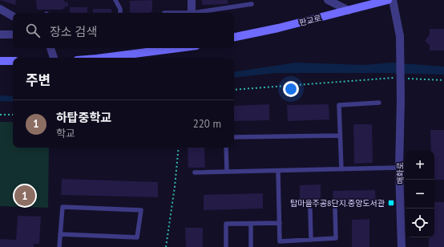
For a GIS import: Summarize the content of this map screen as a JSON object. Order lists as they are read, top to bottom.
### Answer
{
  "streets": {
    "main road": ["판교로"],
    "street": ["매화로"]
  },
  "places": {
    "transit": ["탑마을주공8단지.중앙도서관"]
  },
  "page": {
    "search": "장소 검색",
    "heading": "주변",
    "list": [
      {
        "mark": "1",
        "name": "하탑중학교",
        "note": "학교",
        "value": "220 m"
      }
    ],
    "map_buttons": ["+", "−"],
    "pins": "1"
  }
}
